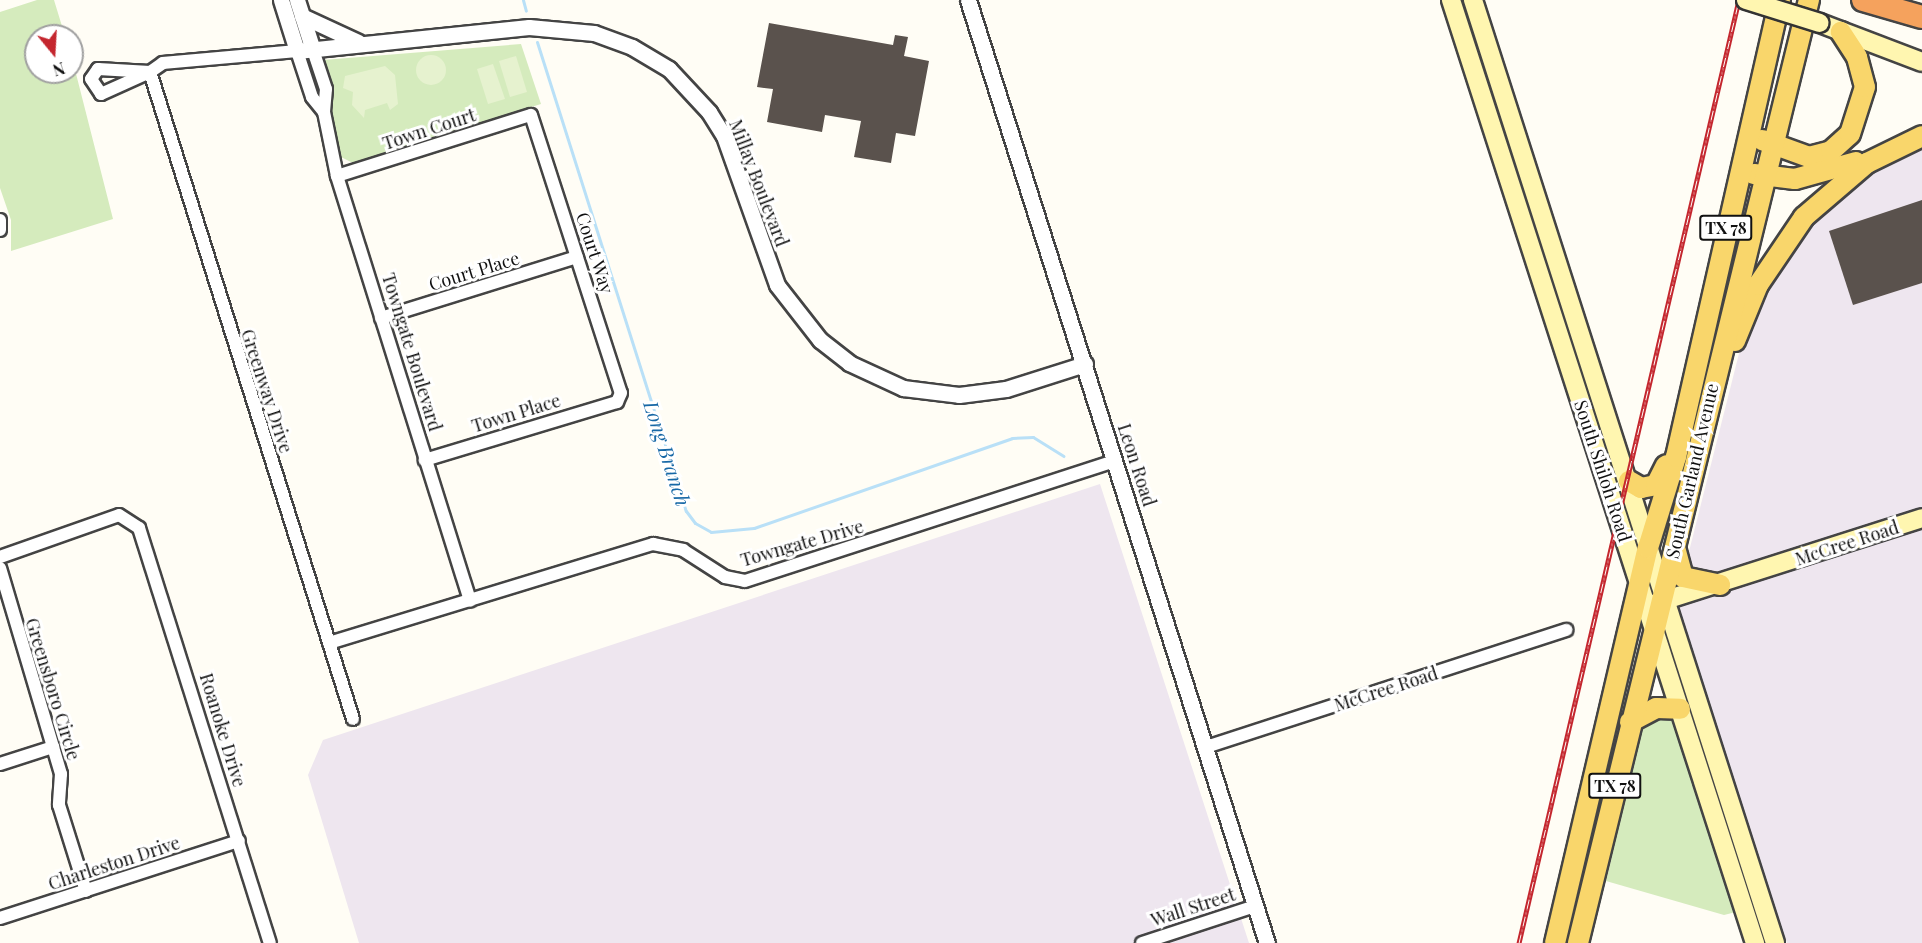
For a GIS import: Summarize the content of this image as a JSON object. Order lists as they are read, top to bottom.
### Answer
{
  "streets": {
    "main road": [
      "TX 78",
      "South Shiloh Road",
      "South Garland Avenue",
      "McCree Road"
    ],
    "street": [
      "Town Court",
      "Millay Boulevard",
      "Court Way",
      "Court Place",
      "Towngate Boulevard",
      "Greenway Drive",
      "Town Place",
      "Leon Road",
      "Towngate Drive",
      "Greensboro Circle",
      "Roanoke Drive",
      "Charleston Drive",
      "Wall Street"
    ]
  },
  "crossings": [
    ["Town Court", "Court Way"],
    ["Town Court", "Towngate Boulevard"],
    ["Millay Boulevard", "Towngate Boulevard"],
    ["Millay Boulevard", "Greenway Drive"],
    ["Millay Boulevard", "Leon Road"],
    ["Court Way", "Court Place"],
    ["Court Way", "Town Place"],
    ["Court Place", "Towngate Boulevard"],
    ["Towngate Boulevard", "Greenway Drive"],
    ["Towngate Boulevard", "Town Place"],
    ["Towngate Boulevard", "Towngate Drive"],
    ["Greenway Drive", "Towngate Drive"],
    ["Leon Road", "Towngate Drive"],
    ["Leon Road", "McCree Road"],
    ["Leon Road", "Wall Street"],
    ["South Shiloh Road", "South Garland Avenue"],
    ["South Shiloh Road", "McCree Road"],
    ["South Garland Avenue", "McCree Road"],
    ["Greensboro Circle", "Charleston Drive"],
    ["Roanoke Drive", "Charleston Drive"]
  ],
  "water": ["Long Branch"],
  "north": "bottom"
}
